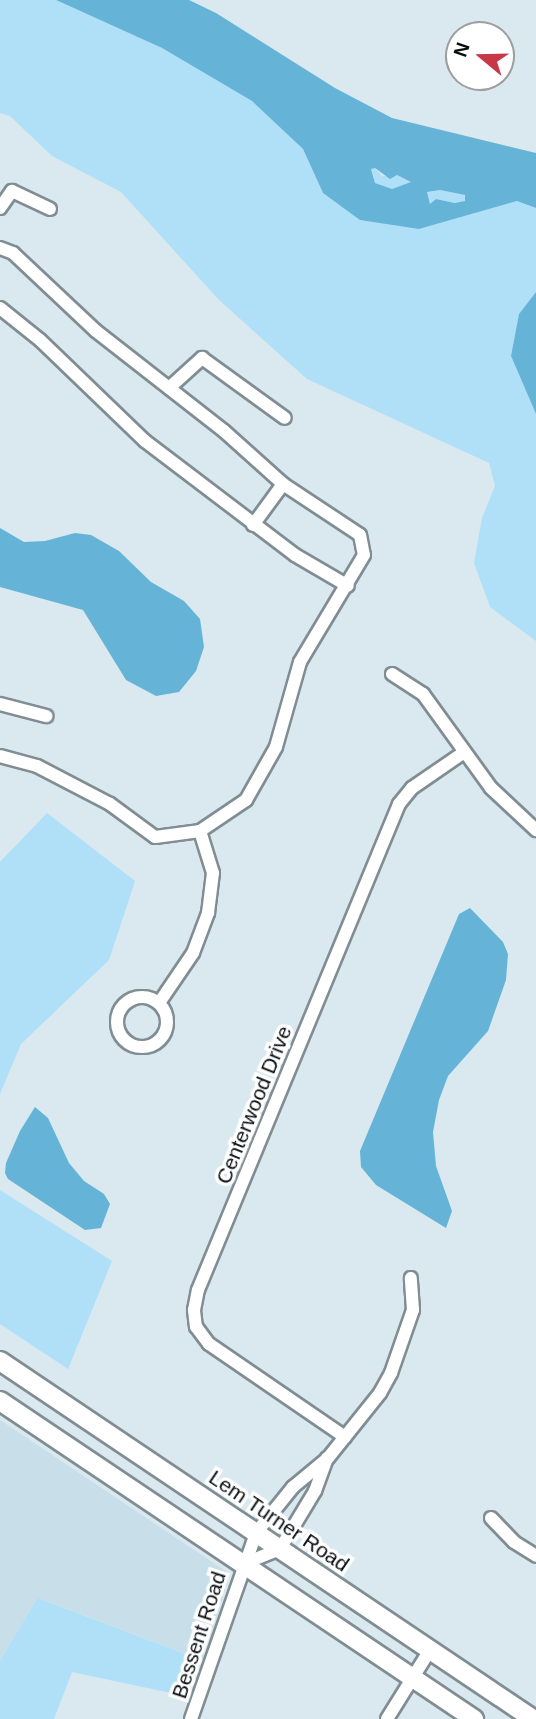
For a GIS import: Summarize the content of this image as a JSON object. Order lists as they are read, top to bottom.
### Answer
{
  "streets": {
    "main road": ["Lem Turner Road"],
    "street": ["Centerwood Drive", "Bessent Road"]
  },
  "crossings": [
    ["Centerwood Drive", "Bessent Road"],
    ["Lem Turner Road", "Bessent Road"]
  ],
  "north": "left"
}
